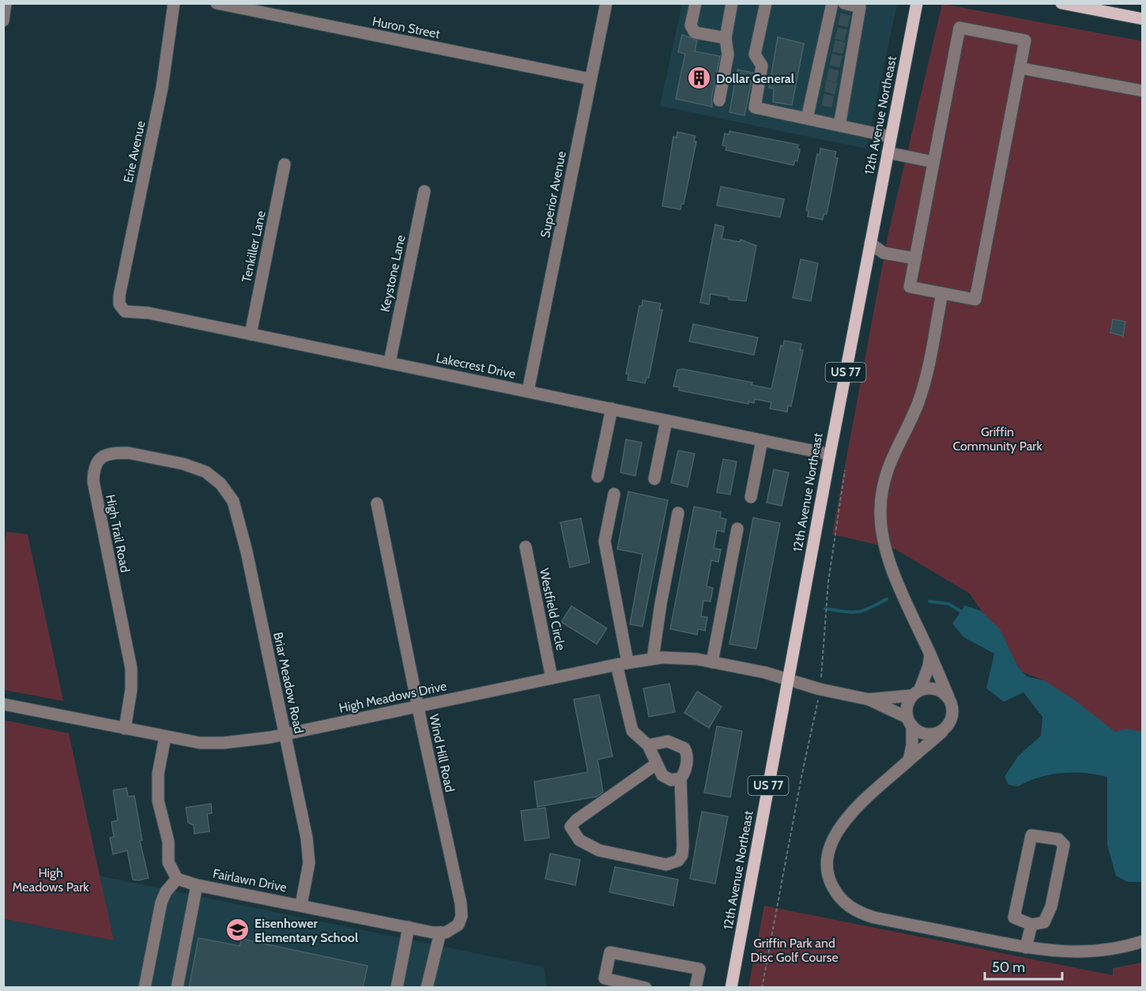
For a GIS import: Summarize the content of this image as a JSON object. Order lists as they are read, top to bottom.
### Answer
{
  "streets": {
    "main road": ["12th Avenue Northeast", "US 77"],
    "street": [
      "Huron Street",
      "Erie Avenue",
      "Superior Avenue",
      "Tenkiller Lane",
      "Keystone Lane",
      "Lakecrest Drive",
      "High Trail Road",
      "Westfield Circle",
      "Briar Meadow Road",
      "High Meadows Drive",
      "Wind Hill Road",
      "Fairlawn Drive"
    ]
  },
  "crossings": [
    ["Huron Street", "Superior Avenue"],
    ["12th Avenue Northeast", "Lakecrest Drive"],
    ["12th Avenue Northeast", "High Meadows Drive"],
    ["Erie Avenue", "Lakecrest Drive"],
    ["Superior Avenue", "Lakecrest Drive"],
    ["Tenkiller Lane", "Lakecrest Drive"],
    ["Keystone Lane", "Lakecrest Drive"],
    ["High Trail Road", "Briar Meadow Road"],
    ["High Trail Road", "High Meadows Drive"],
    ["Westfield Circle", "High Meadows Drive"],
    ["Briar Meadow Road", "High Meadows Drive"],
    ["Briar Meadow Road", "Fairlawn Drive"],
    ["High Meadows Drive", "Wind Hill Road"],
    ["Wind Hill Road", "Fairlawn Drive"]
  ],
  "parks": ["Griffin Community Park", "High Meadows Park", "Griffin Park and Disc Golf Course"],
  "places": {
    "building": ["Dollar General"],
    "school or university": ["Eisenhower Elementary School"]
  },
  "scale_bar": "50 m"
}
